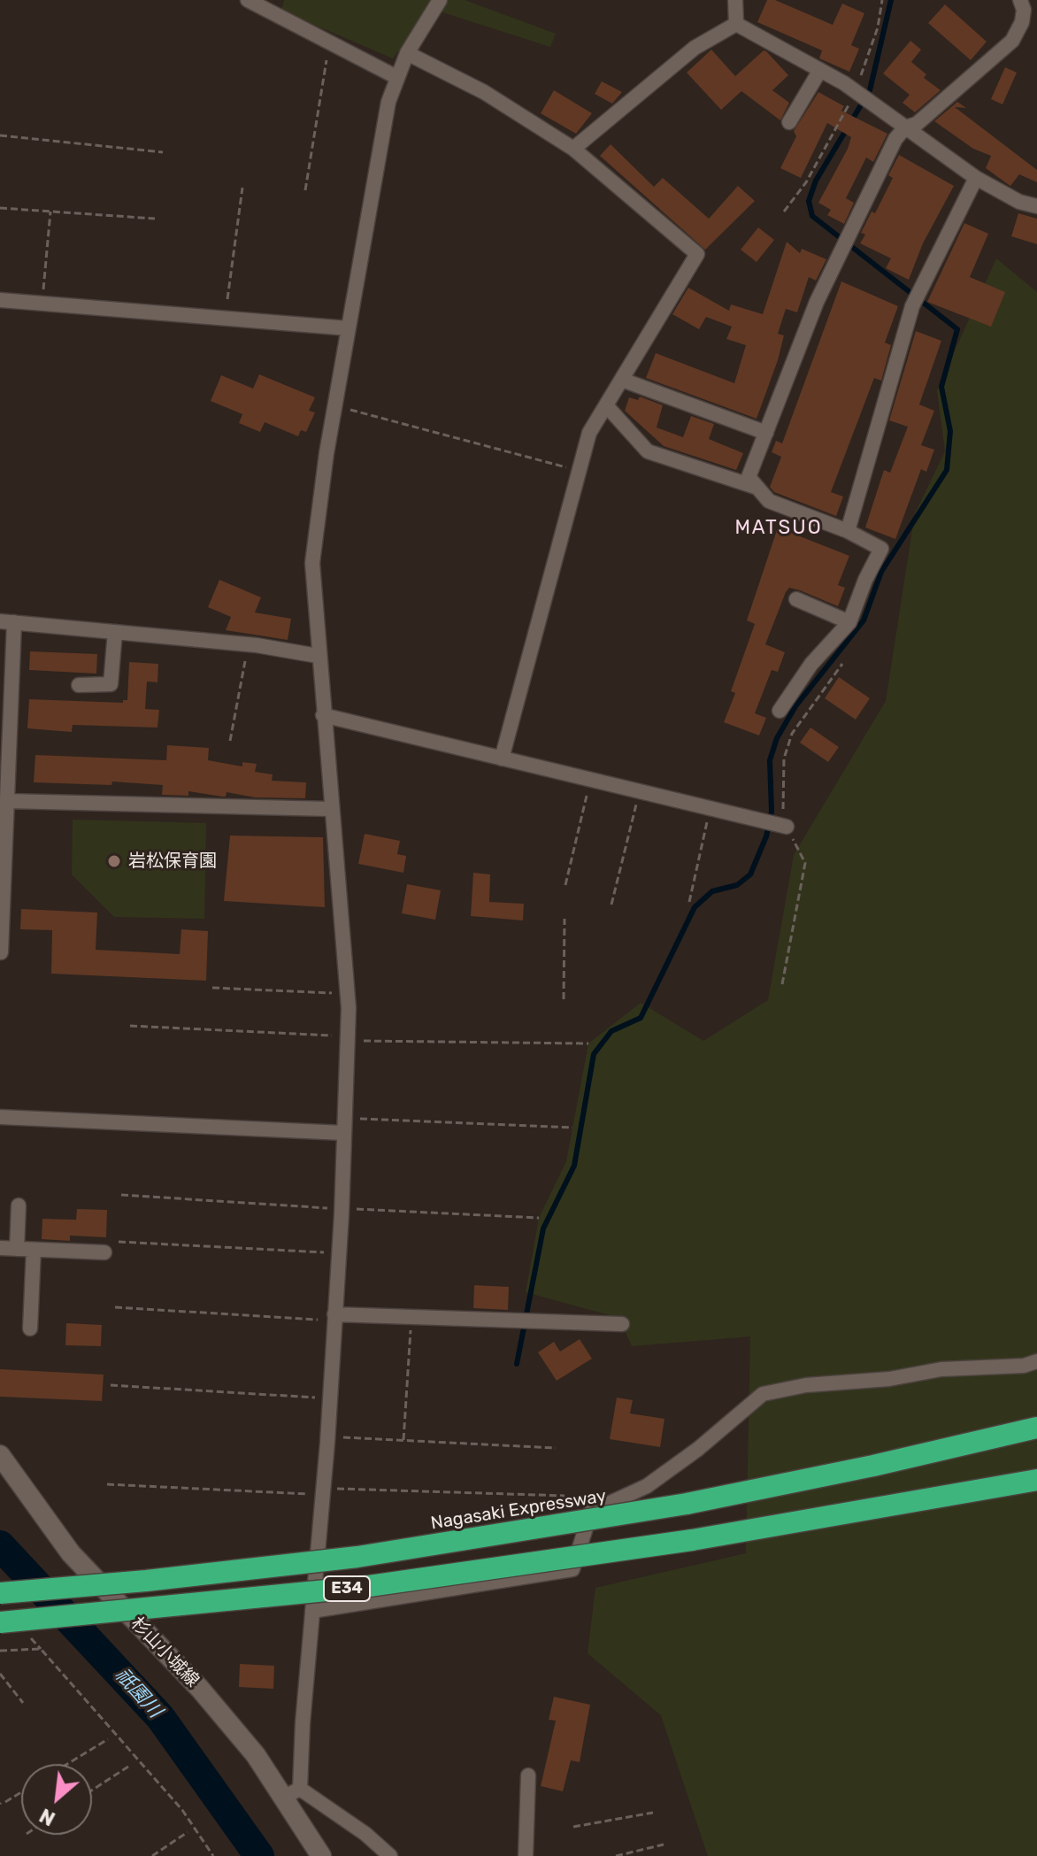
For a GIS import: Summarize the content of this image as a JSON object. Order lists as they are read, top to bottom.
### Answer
{
  "streets": {
    "highway": ["Nagasaki Expressway", "E34"],
    "main road": ["杉山小城線"]
  },
  "districts": ["MATSUO"],
  "water": ["祇園川"],
  "places": ["岩松保育園"],
  "north": "bottom left"
}
